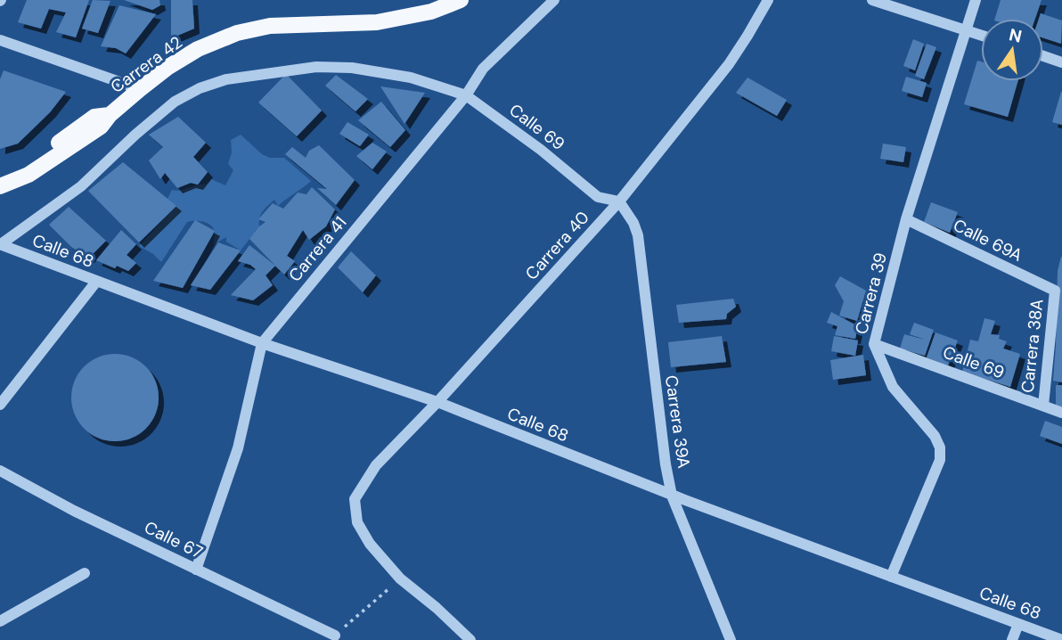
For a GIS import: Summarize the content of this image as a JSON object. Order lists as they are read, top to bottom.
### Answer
{
  "streets": {
    "main road": ["Carrera 42"],
    "street": [
      "Calle 69",
      "Calle 69A",
      "Carrera 40",
      "Carrera 41",
      "Calle 68",
      "Carrera 39",
      "Carrera 38A",
      "Carrera 39A",
      "Calle 67"
    ]
  },
  "crossings": [
    ["Calle 69", "Carrera 40"],
    ["Calle 69", "Carrera 41"],
    ["Calle 69", "Calle 68"],
    ["Calle 69", "Carrera 39"],
    ["Calle 69", "Carrera 38A"],
    ["Calle 69", "Carrera 39A"],
    ["Calle 69A", "Carrera 39"],
    ["Calle 69A", "Carrera 38A"],
    ["Carrera 40", "Calle 68"],
    ["Carrera 40", "Carrera 39A"],
    ["Carrera 41", "Calle 68"],
    ["Carrera 41", "Calle 67"],
    ["Calle 68", "Carrera 39"],
    ["Calle 68", "Carrera 39A"]
  ],
  "north": "top"
}
